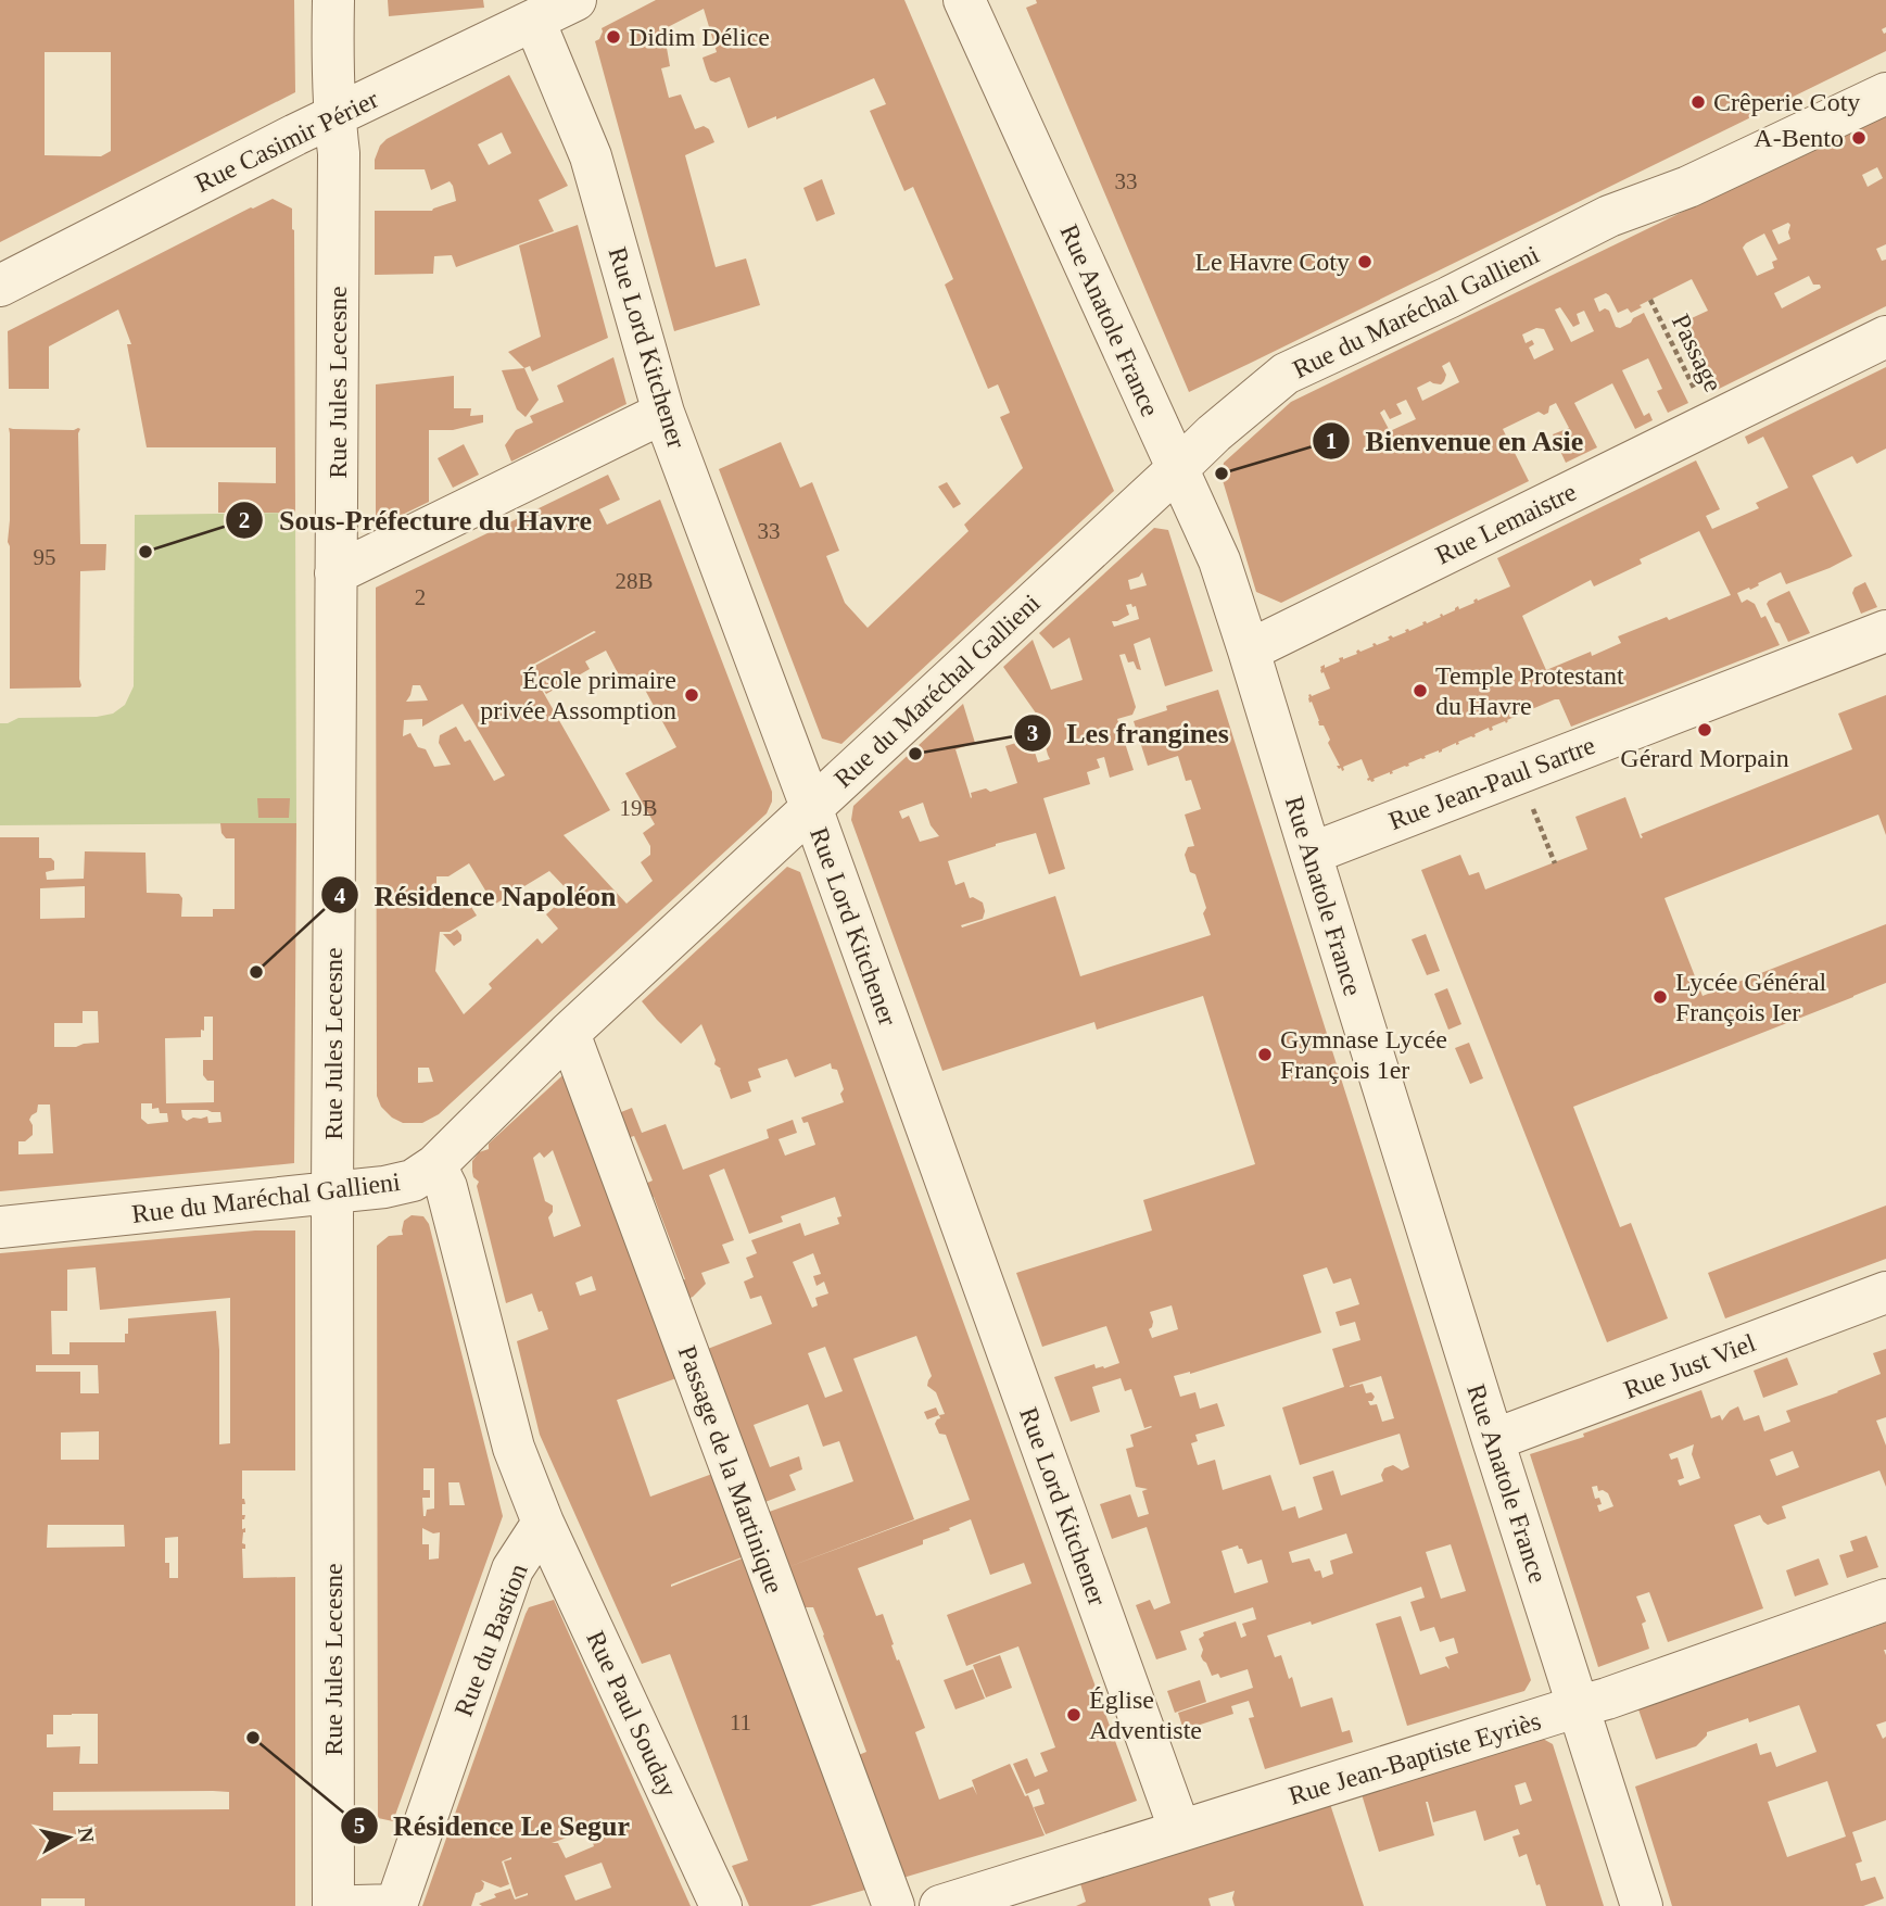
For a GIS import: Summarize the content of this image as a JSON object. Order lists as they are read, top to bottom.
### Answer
{
  "streets": {
    "street": [
      "Rue Casimir Périer",
      "Rue du Maréchal Gallieni",
      "Rue Anatole France",
      "Rue Lord Kitchener",
      "Rue Jules Lecesne",
      "Rue Lemaistre",
      "Rue Jean-Paul Sartre",
      "Rue Just Viel",
      "Passage de la Martinique",
      "Rue du Bastion",
      "Rue Paul Souday",
      "Rue Jean-Baptiste Eyriès"
    ],
    "path": ["Passage"]
  },
  "crossings": [
    ["Rue Casimir Périer", "Rue Lord Kitchener"],
    ["Rue Casimir Périer", "Rue Jules Lecesne"],
    ["Rue du Maréchal Gallieni", "Rue Anatole France"],
    ["Rue du Maréchal Gallieni", "Rue Lord Kitchener"],
    ["Rue du Maréchal Gallieni", "Rue Jules Lecesne"],
    ["Rue du Maréchal Gallieni", "Passage de la Martinique"],
    ["Rue Anatole France", "Rue Lemaistre"],
    ["Rue Anatole France", "Rue Jean-Paul Sartre"],
    ["Rue Anatole France", "Rue Just Viel"],
    ["Rue Anatole France", "Rue Jean-Baptiste Eyriès"],
    ["Rue Lord Kitchener", "Rue Jean-Baptiste Eyriès"],
    ["Passage", "Rue Lemaistre"],
    ["Rue du Bastion", "Rue Paul Souday"]
  ],
  "places": [
    "Didim Délice",
    "Crêperie Coty",
    "A-Bento",
    "Le Havre Coty",
    "Bienvenue en Asie",
    "Sous-Préfecture du Havre",
    "Temple Protestant du Havre",
    "École primaire privée Assomption",
    "Gérard Morpain",
    "Les frangines",
    "Résidence Napoléon",
    "Lycée Général François Ier",
    "Gymnase Lycée François 1er",
    "Église Adventiste",
    "Résidence Le Segur"
  ],
  "house_numbers": [
    "33",
    "33",
    "95",
    "28B",
    "2",
    "19B",
    "11"
  ],
  "north": "right"
}
